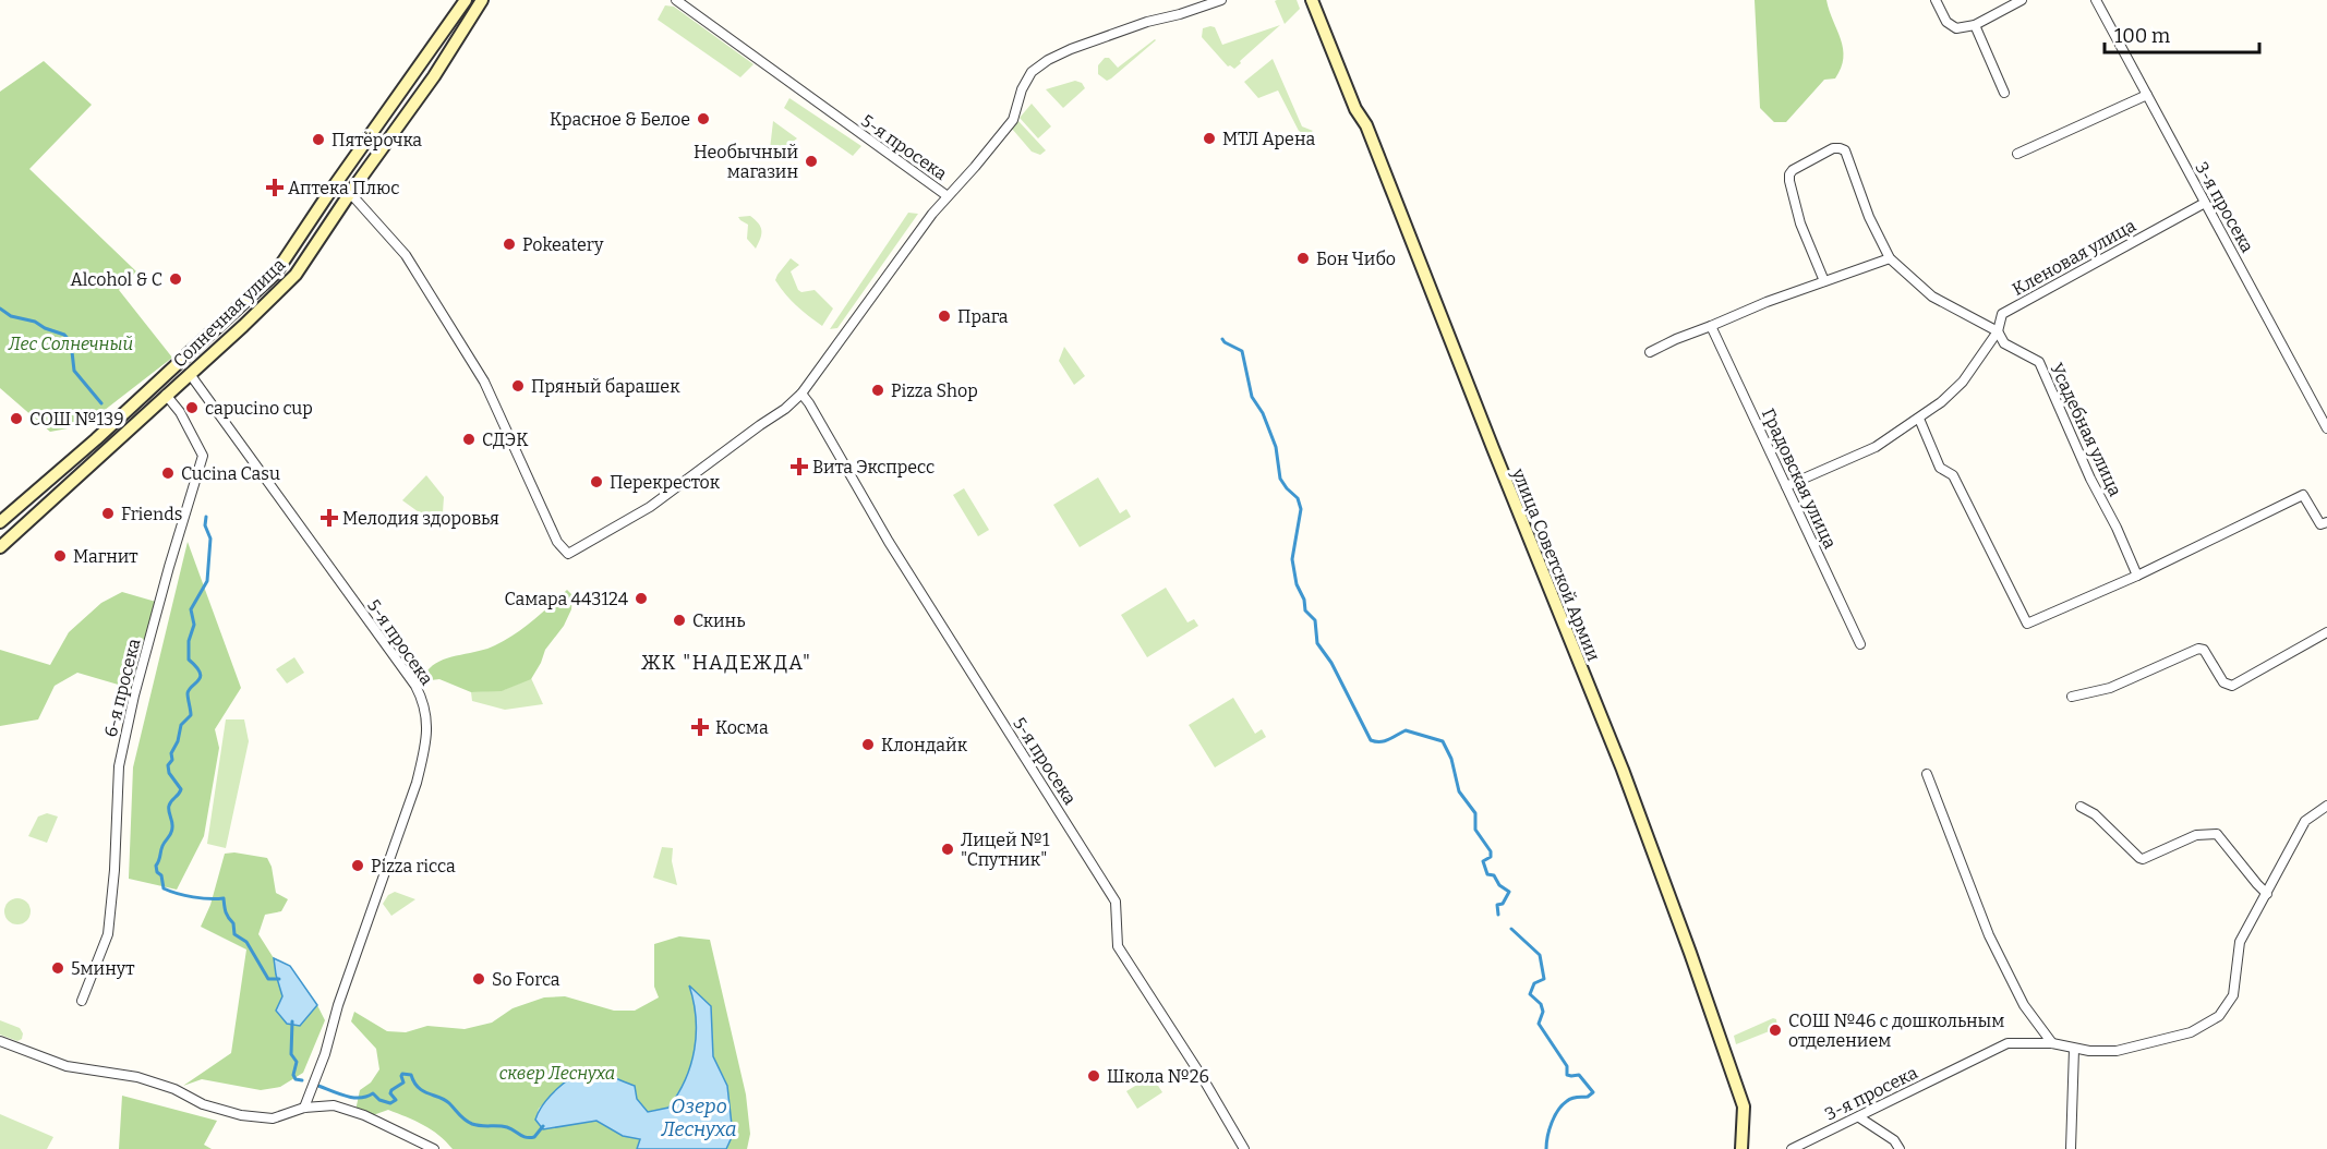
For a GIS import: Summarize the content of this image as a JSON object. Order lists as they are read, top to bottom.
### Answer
{
  "streets": {
    "main road": ["Солнечная улица", "улица Советской Армии"],
    "street": [
      "5-я просека",
      "3-я просека",
      "Кленовая улица",
      "Усадебная улица",
      "Градовская улица",
      "6-я просека"
    ]
  },
  "crossings": [
    ["5-я просека", "Солнечная улица"],
    ["3-я просека", "Кленовая улица"],
    ["Кленовая улица", "Усадебная улица"],
    ["Кленовая улица", "Градовская улица"],
    ["Солнечная улица", "6-я просека"]
  ],
  "districts": ["ЖК \"НАДЕЖДА\""],
  "water": ["Озеро Леснуха"],
  "parks": ["Лес Солнечный", "сквер Леснуха"],
  "places": {
    "other": [
      "Красное & Белое",
      "МТЛ Арена",
      "Пятёрочка",
      "Необычный магазин",
      "Pokeatery",
      "Бон Чибо",
      "Alcohol & C",
      "Прага",
      "Пряный барашек",
      "Pizza Shop",
      "capucino cup",
      "СОШ №139",
      "СДЭК",
      "Cucina Casu",
      "Перекресток",
      "Friends",
      "Магнит",
      "Самара 443124",
      "Скинь",
      "Клондайк",
      "Лицей №1 \"Спутник\"",
      "Pizza ricca",
      "5минут",
      "So Forca",
      "СОШ №46 с дошкольным отделением",
      "Школа №26"
    ],
    "health": [
      "Аптека Плюс",
      "Вита Экспресс",
      "Мелодия здоровья",
      "Косма"
    ]
  },
  "scale_bar": "100 m"
}
